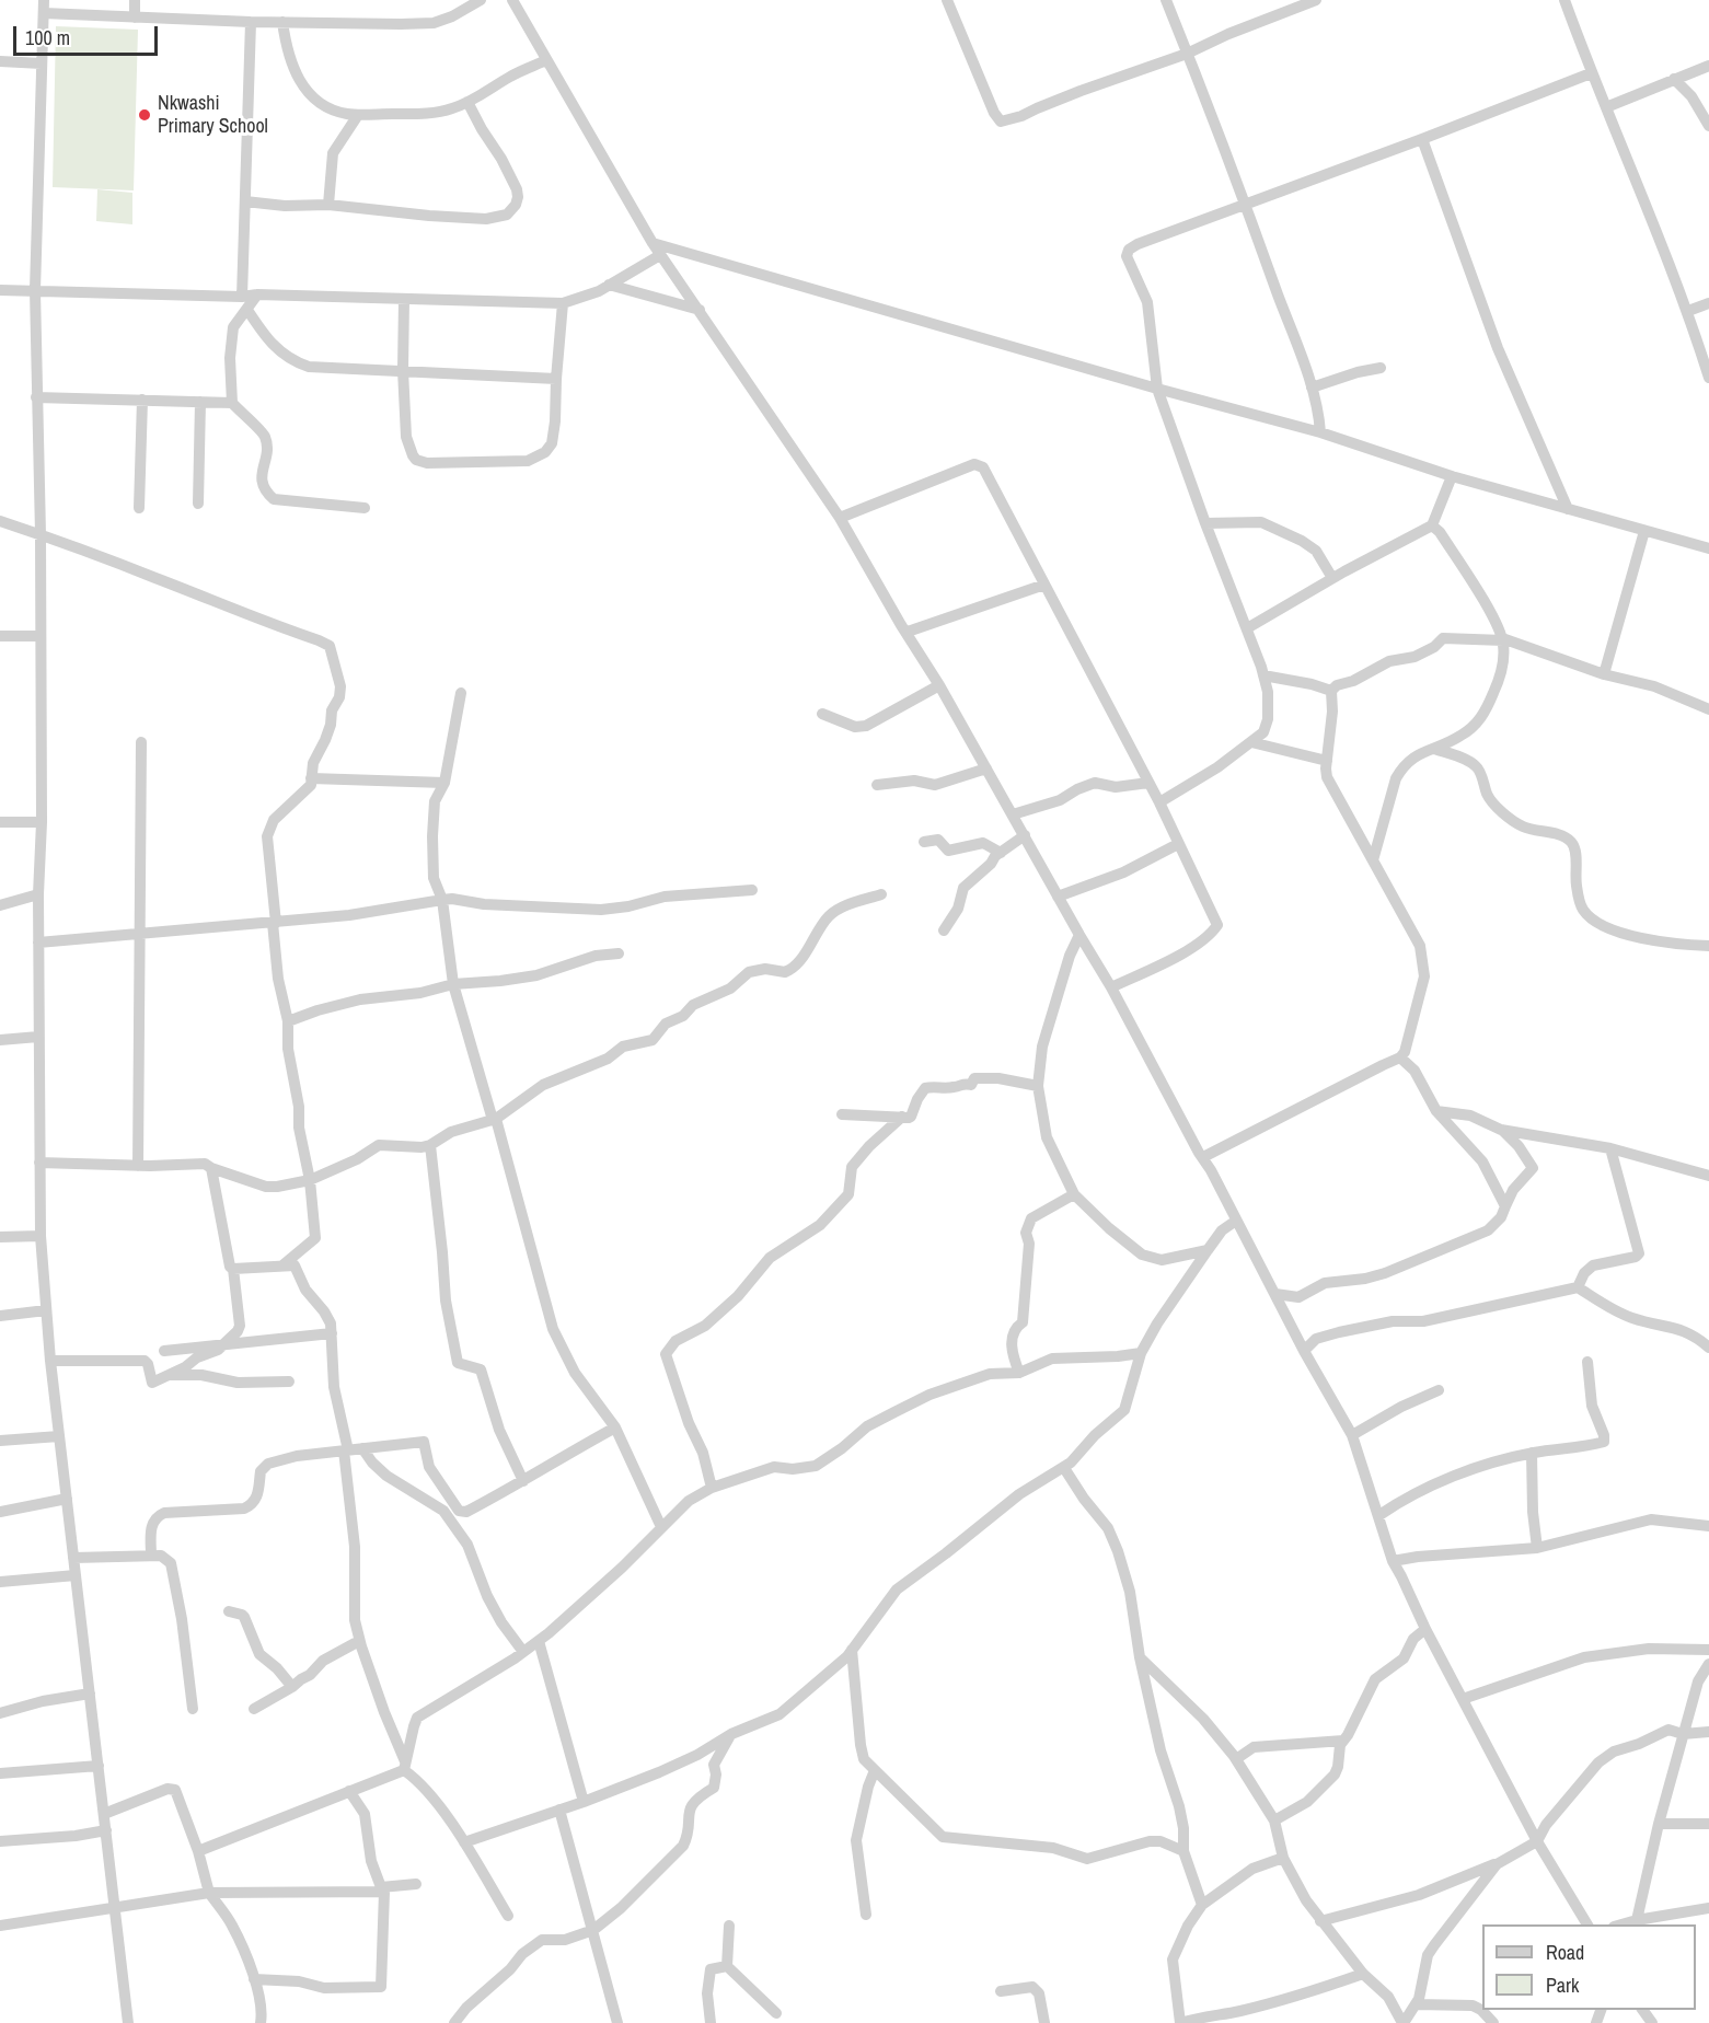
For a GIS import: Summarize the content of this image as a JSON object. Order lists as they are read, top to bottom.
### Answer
{
  "places": ["Nkwashi Primary School"],
  "legend": ["Road", "Park"],
  "scale_bar": "100 m"
}
